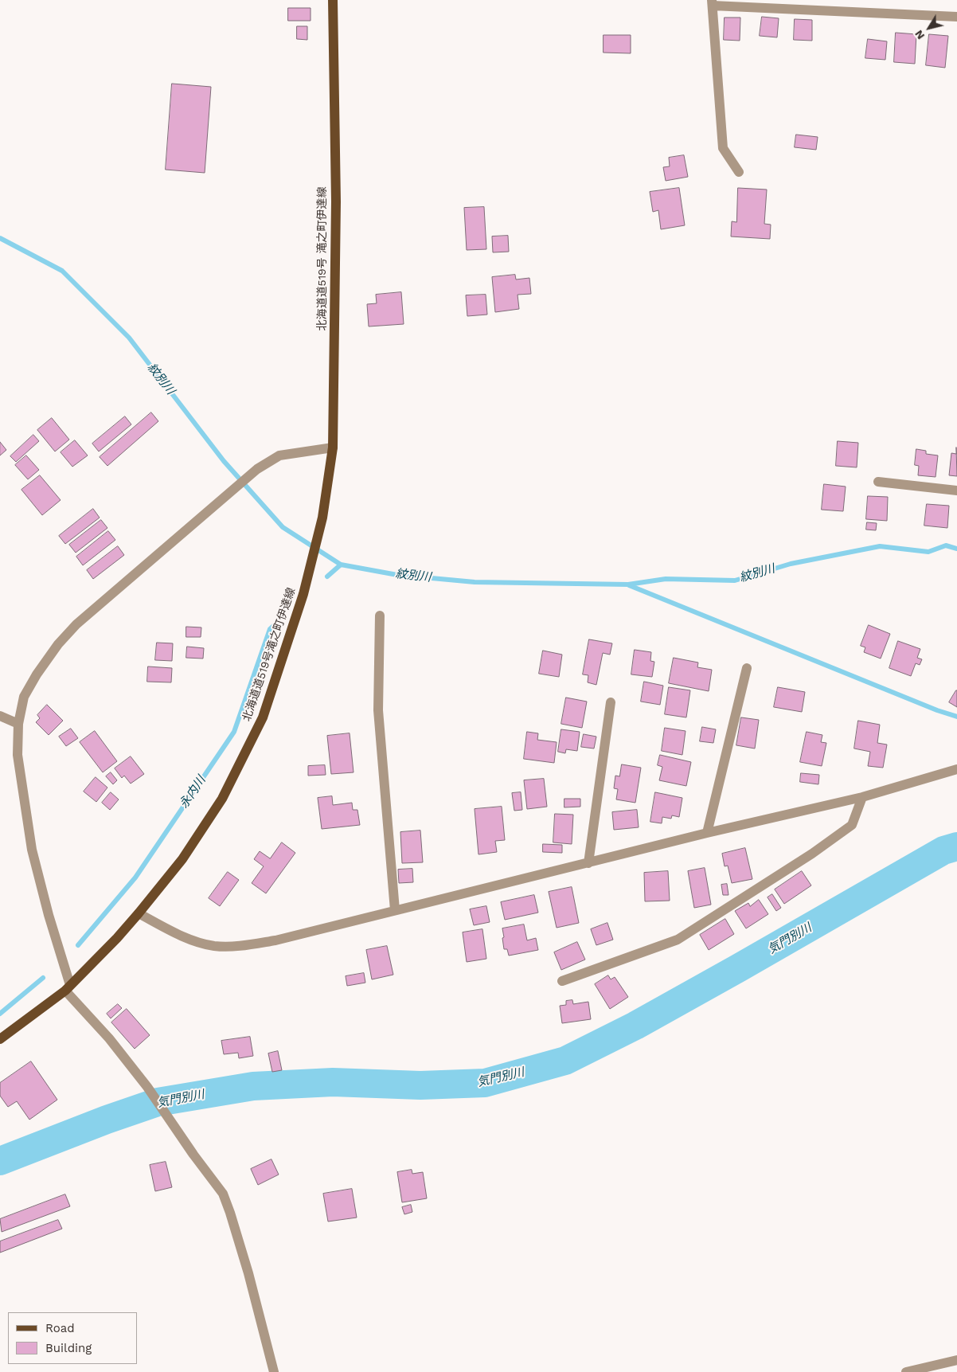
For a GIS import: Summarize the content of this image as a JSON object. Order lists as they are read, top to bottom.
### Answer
{
  "streets": {
    "main road": ["北海道道519号 滝之町伊達線", "北海道道519号滝之町伊達線"]
  },
  "crossings": [
    ["北海道道519号 滝之町伊達線", "北海道道519号滝之町伊達線"]
  ],
  "water": ["紋別川", "永内川", "気門別川"],
  "legend": ["Road", "Building"],
  "north": "bottom left"
}
